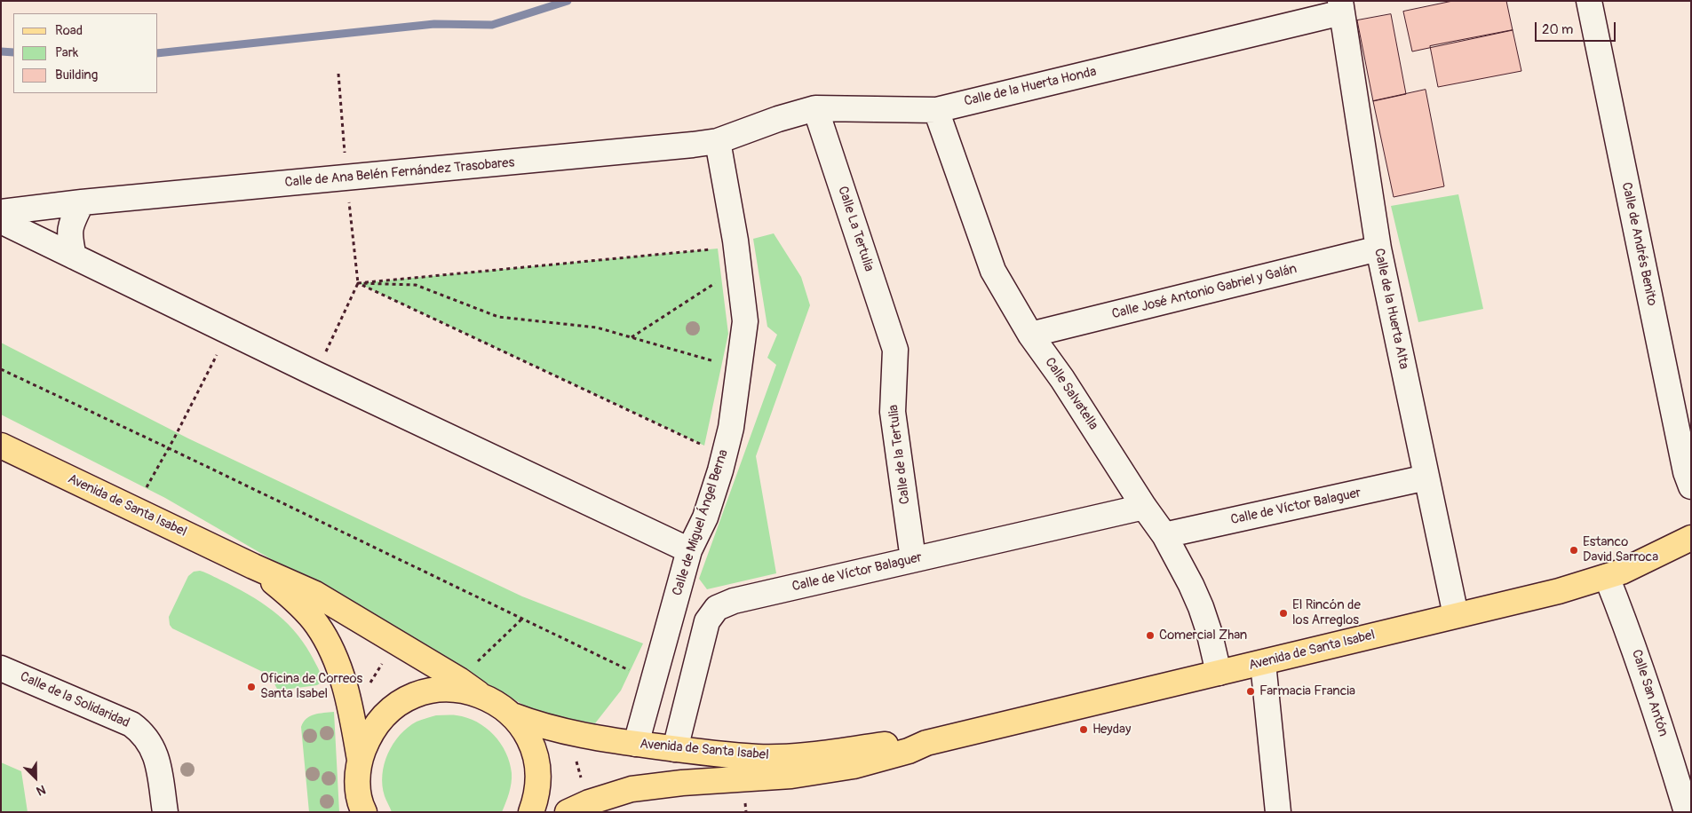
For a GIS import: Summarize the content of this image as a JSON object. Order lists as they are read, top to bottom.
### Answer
{
  "streets": {
    "main road": ["Avenida de Santa Isabel"],
    "street": [
      "Calle de la Huerta Honda",
      "Calle de Ana Belén Fernández Trasobares",
      "Calle La Tertulia",
      "Calle de Andrés Benito",
      "Calle José Antonio Gabriel y Galán",
      "Calle de la Huerta Alta",
      "Calle Salvatella",
      "Calle de la Tertulia",
      "Calle de Víctor Balaguer",
      "Calle de Miguel Ángel Berna",
      "Calle San Antón",
      "Calle de la Solidaridad"
    ]
  },
  "crossings": [
    ["Calle de la Huerta Honda", "Calle de Ana Belén Fernández Trasobares"],
    ["Calle de la Huerta Honda", "Calle La Tertulia"],
    ["Calle de la Huerta Honda", "Calle de la Huerta Alta"],
    ["Calle de la Huerta Honda", "Calle Salvatella"],
    ["Calle de la Huerta Honda", "Calle de Miguel Ángel Berna"],
    ["Calle de Ana Belén Fernández Trasobares", "Calle de Miguel Ángel Berna"],
    ["Calle La Tertulia", "Calle de la Tertulia"],
    ["Calle José Antonio Gabriel y Galán", "Calle de la Huerta Alta"],
    ["Calle José Antonio Gabriel y Galán", "Calle Salvatella"],
    ["Calle de la Huerta Alta", "Avenida de Santa Isabel"],
    ["Calle de la Huerta Alta", "Calle de Víctor Balaguer"],
    ["Calle Salvatella", "Avenida de Santa Isabel"],
    ["Calle Salvatella", "Calle de Víctor Balaguer"],
    ["Calle de la Tertulia", "Calle de Víctor Balaguer"],
    ["Avenida de Santa Isabel", "Calle de Víctor Balaguer"],
    ["Avenida de Santa Isabel", "Calle de Miguel Ángel Berna"],
    ["Avenida de Santa Isabel", "Calle San Antón"]
  ],
  "places": [
    "Estanco David Sarroca",
    "El Rincón de los Arreglos",
    "Comercial Zhan",
    "Oficina de Correos Santa Isabel",
    "Farmacia Francia",
    "Heyday"
  ],
  "legend": ["Road", "Park", "Building"],
  "scale_bar": "20 m",
  "north": "bottom right"
}
